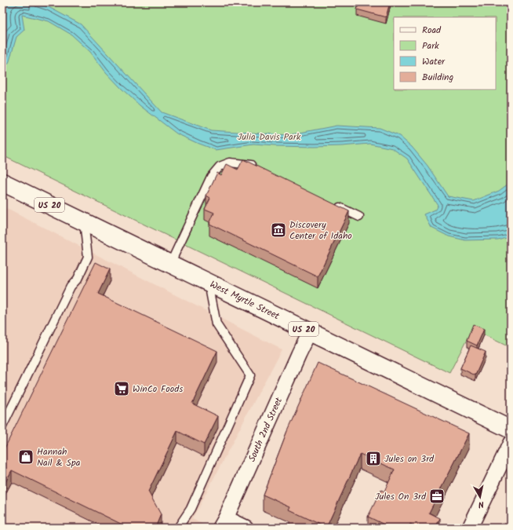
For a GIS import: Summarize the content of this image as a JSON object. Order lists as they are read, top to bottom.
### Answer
{
  "streets": {
    "main road": ["US 20", "West Myrtle Street"],
    "street": ["South 2nd Street"]
  },
  "crossings": [
    ["US 20", "West Myrtle Street"],
    ["West Myrtle Street", "South 2nd Street"]
  ],
  "parks": ["Julia Davis Park"],
  "places": {
    "museum": ["Discovery Center of Idaho"],
    "supermarket": ["WinCo Foods"],
    "shop": ["Hannah Nail & Spa"],
    "building": ["Jules on 3rd"],
    "office": ["Jules On 3rd"]
  },
  "legend": [
    "Road",
    "Park",
    "Water",
    "Building"
  ],
  "north": "bottom"
}
